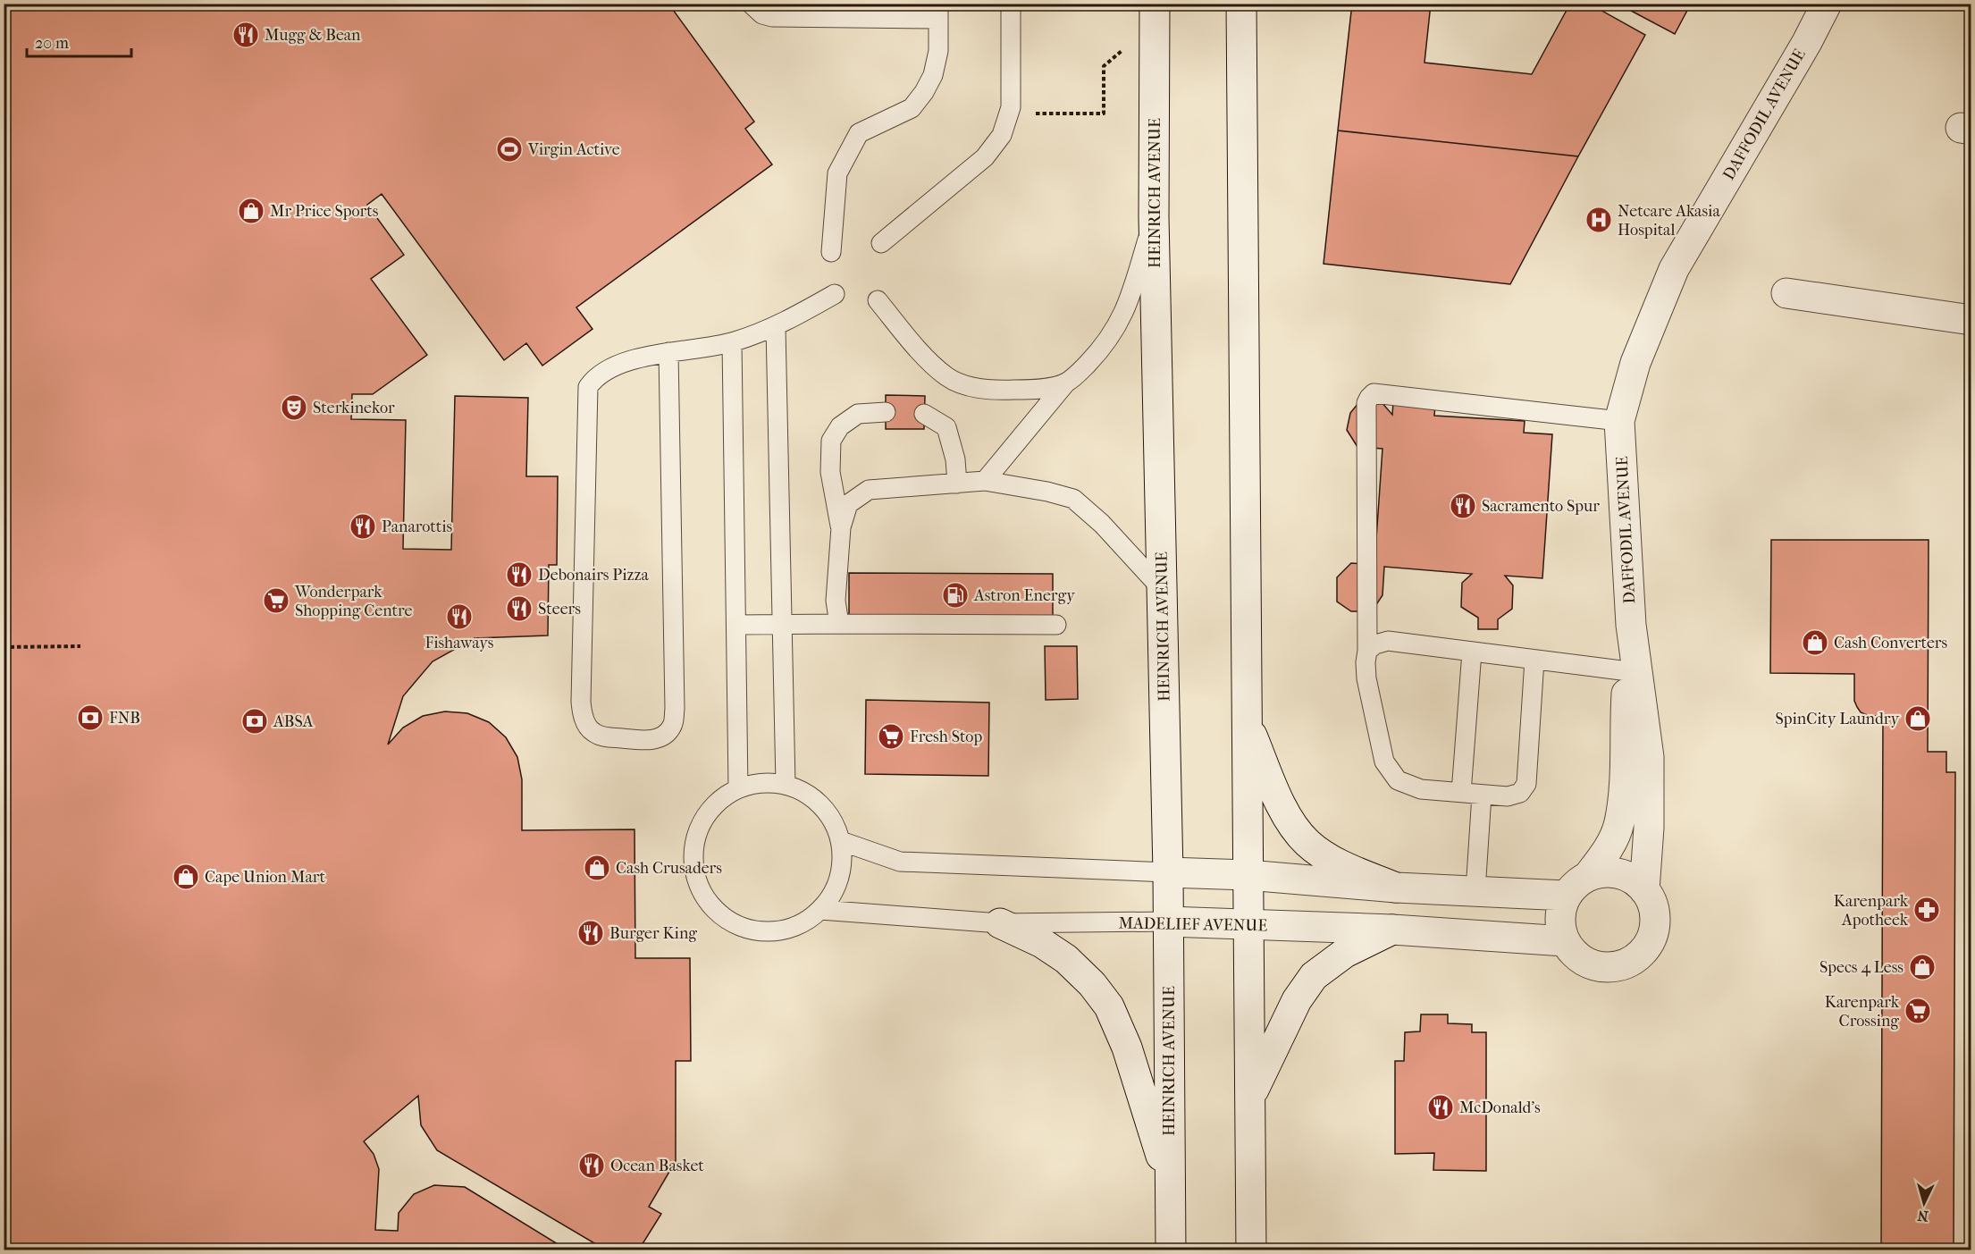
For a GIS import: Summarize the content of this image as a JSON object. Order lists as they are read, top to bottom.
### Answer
{
  "streets": {
    "street": ["DAFFODIL AVENUE", "HEINRICH AVENUE", "MADELIEF AVENUE"]
  },
  "crossings": [
    ["DAFFODIL AVENUE", "MADELIEF AVENUE"],
    ["HEINRICH AVENUE", "MADELIEF AVENUE"]
  ],
  "places": {
    "restaurant": [
      "Mugg & Bean",
      "Sacramento Spur",
      "Panarottis",
      "Debonairs Pizza",
      "Steers",
      "Fishaways",
      "Burger King",
      "McDonald's",
      "Ocean Basket"
    ],
    "sports": ["Virgin Active"],
    "shop": [
      "Mr Price Sports",
      "Cash Converters",
      "SpinCity Laundry",
      "Cash Crusaders",
      "Cape Union Mart",
      "Specs 4 Less"
    ],
    "hospital": ["Netcare Akasia Hospital"],
    "theatre": ["Sterkinekor"],
    "fuel station": ["Astron Energy"],
    "supermarket": ["Wonderpark Shopping Centre", "Fresh Stop", "Karenpark Crossing"],
    "bank": ["FNB", "ABSA"],
    "pharmacy": ["Karenpark Apotheek"]
  },
  "scale_bar": "20 m",
  "north": "bottom"
}
